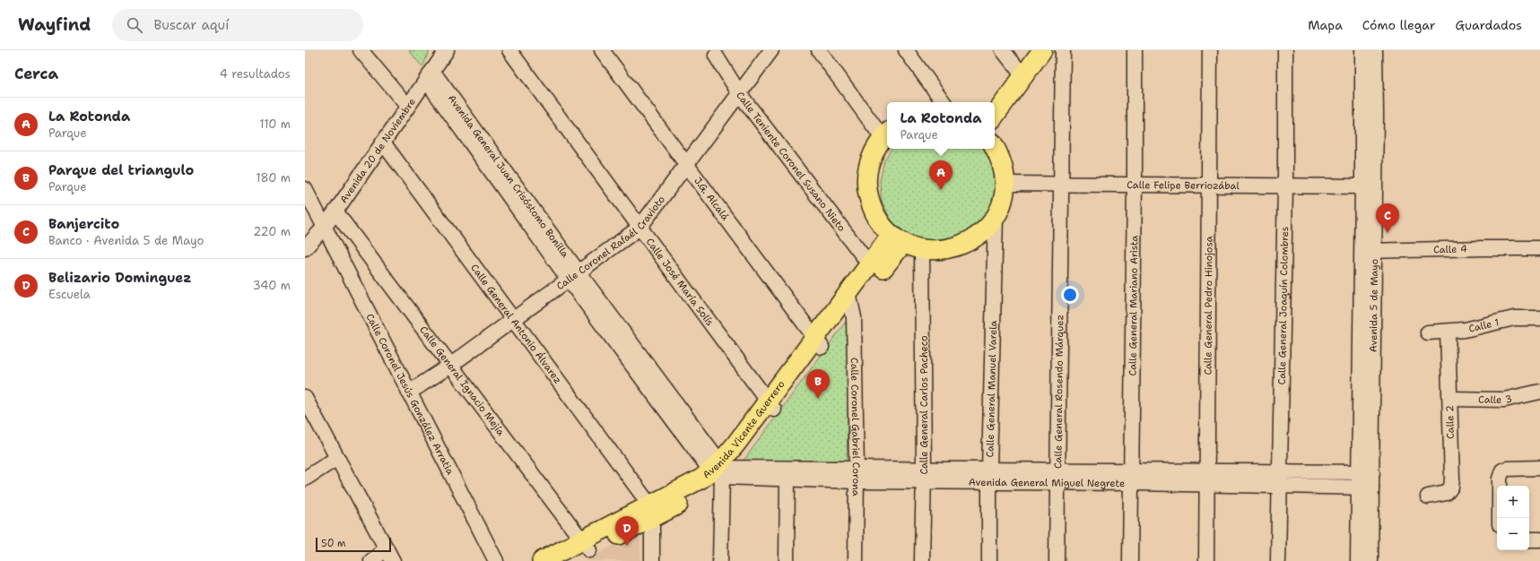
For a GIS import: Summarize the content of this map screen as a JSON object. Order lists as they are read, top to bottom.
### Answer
{
  "streets": {
    "main road": ["Avenida Vicente Guerrero"],
    "street": [
      "Avenida 20 de Noviembre",
      "Calle Teniente Coronel Susano Nieto",
      "Avenida General Juan Crisóstomo Bonilla",
      "Calle Felipe Berriozábal",
      "J.G. Alcalá",
      "Calle Coronel Rafaél Cravioto",
      "Calle 4",
      "Calle José María Solís",
      "Calle General Mariano Arista",
      "Calle General Pedro Hinojosa",
      "Calle General Joaquín Colombres",
      "Avenida 5 de Mayo",
      "Calle General Antonio Álvarez",
      "Calle 1",
      "Calle General Ignacio Mejía",
      "Calle General Manuel Varela",
      "Calle General Rosendo Márquez",
      "Calle Coronel Jesús González Arratia",
      "Calle 3",
      "Calle General Carlos Pacheco",
      "Calle 2",
      "Calle Coronel Gabriel Corona",
      "Avenida General Miguel Negrete"
    ]
  },
  "crossings": [
    ["Avenida 20 de Noviembre", "Avenida General Juan Crisóstomo Bonilla"],
    ["Avenida 20 de Noviembre", "Calle General Antonio Álvarez"],
    ["Avenida 20 de Noviembre", "Calle General Ignacio Mejía"],
    ["Avenida 20 de Noviembre", "Calle Coronel Jesús González Arratia"],
    ["Calle Teniente Coronel Susano Nieto", "Calle Coronel Rafaél Cravioto"],
    ["Calle Teniente Coronel Susano Nieto", "Avenida Vicente Guerrero"],
    ["Avenida General Juan Crisóstomo Bonilla", "Calle Coronel Rafaél Cravioto"],
    ["Avenida General Juan Crisóstomo Bonilla", "Avenida Vicente Guerrero"],
    ["Avenida General Juan Crisóstomo Bonilla", "Avenida General Miguel Negrete"],
    ["Calle Felipe Berriozábal", "Calle General Mariano Arista"],
    ["Calle Felipe Berriozábal", "Calle General Pedro Hinojosa"],
    ["Calle Felipe Berriozábal", "Calle General Joaquín Colombres"],
    ["Calle Felipe Berriozábal", "Avenida 5 de Mayo"],
    ["Calle Felipe Berriozábal", "Calle General Rosendo Márquez"],
    ["J.G. Alcalá", "Calle Coronel Rafaél Cravioto"],
    ["J.G. Alcalá", "Avenida Vicente Guerrero"],
    ["Calle Coronel Rafaél Cravioto", "Calle José María Solís"],
    ["Calle Coronel Rafaél Cravioto", "Calle General Antonio Álvarez"],
    ["Calle Coronel Rafaél Cravioto", "Calle General Ignacio Mejía"],
    ["Calle Coronel Rafaél Cravioto", "Calle Coronel Jesús González Arratia"],
    ["Calle 4", "Avenida 5 de Mayo"],
    ["Calle José María Solís", "Avenida Vicente Guerrero"],
    ["Calle General Mariano Arista", "Avenida General Miguel Negrete"],
    ["Calle General Pedro Hinojosa", "Avenida General Miguel Negrete"],
    ["Calle General Joaquín Colombres", "Avenida General Miguel Negrete"],
    ["Avenida 5 de Mayo", "Avenida General Miguel Negrete"],
    ["Calle General Antonio Álvarez", "Avenida Vicente Guerrero"],
    ["Calle 1", "Calle 2"],
    ["Calle General Ignacio Mejía", "Avenida Vicente Guerrero"],
    ["Calle General Manuel Varela", "Avenida General Miguel Negrete"],
    ["Calle General Rosendo Márquez", "Avenida General Miguel Negrete"],
    ["Calle 3", "Calle 2"],
    ["Calle General Carlos Pacheco", "Avenida General Miguel Negrete"],
    ["Calle Coronel Gabriel Corona", "Avenida Vicente Guerrero"],
    ["Calle Coronel Gabriel Corona", "Avenida General Miguel Negrete"],
    ["Avenida Vicente Guerrero", "Avenida General Miguel Negrete"]
  ],
  "scale_bar": "50 m",
  "page": {
    "header": "Wayfind",
    "search": "Buscar aquí",
    "nav": ["Mapa", "Cómo llegar", "Guardados"],
    "heading": ["Cerca", "4 resultados"],
    "list": [
      {
        "mark": "A",
        "name": "La Rotonda",
        "note": "Parque",
        "value": "110 m"
      },
      {
        "mark": "B",
        "name": "Parque del triangulo",
        "note": "Parque",
        "value": "180 m"
      },
      {
        "mark": "C",
        "name": "Banjercito",
        "note": "Banco · Avenida 5 de Mayo",
        "value": "220 m"
      },
      {
        "mark": "D",
        "name": "Belizario Dominguez",
        "note": "Escuela",
        "value": "340 m"
      }
    ],
    "popup": ["La Rotonda", "Parque"],
    "pins": [
      "A",
      "C",
      "B",
      "D"
    ],
    "map_buttons": ["+", "−"],
    "scale": "50 m"
  }
}
